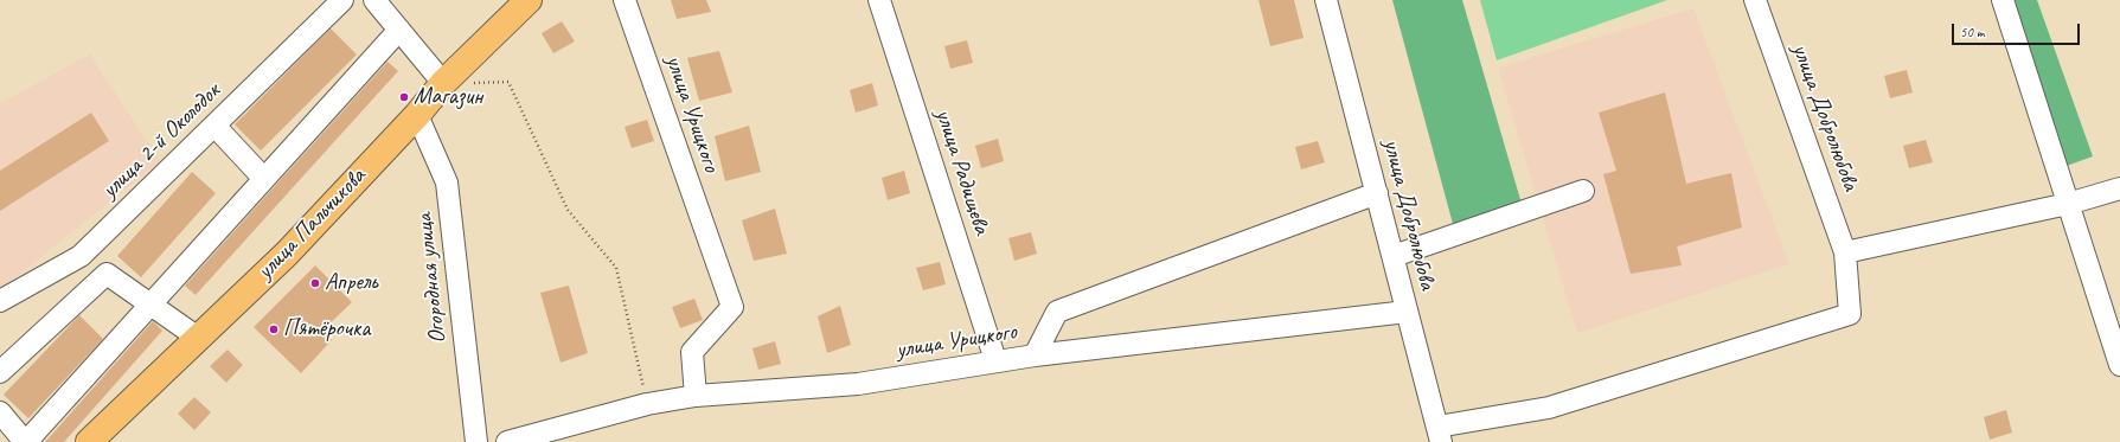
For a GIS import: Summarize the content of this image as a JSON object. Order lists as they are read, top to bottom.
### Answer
{
  "streets": {
    "main road": ["улица Пальчикова"],
    "street": [
      "улица Урицкого",
      "улица Добролюбова",
      "улица 2-й Околодок",
      "улица Радищева",
      "Огородная улица"
    ]
  },
  "crossings": [
    ["улица Урицкого", "улица Добролюбова"],
    ["улица Урицкого", "улица Радищева"],
    ["улица Пальчикова", "Огородная улица"]
  ],
  "places": ["Магазин", "Апрель", "Пятёрочка"],
  "scale_bar": "50 m"
}
